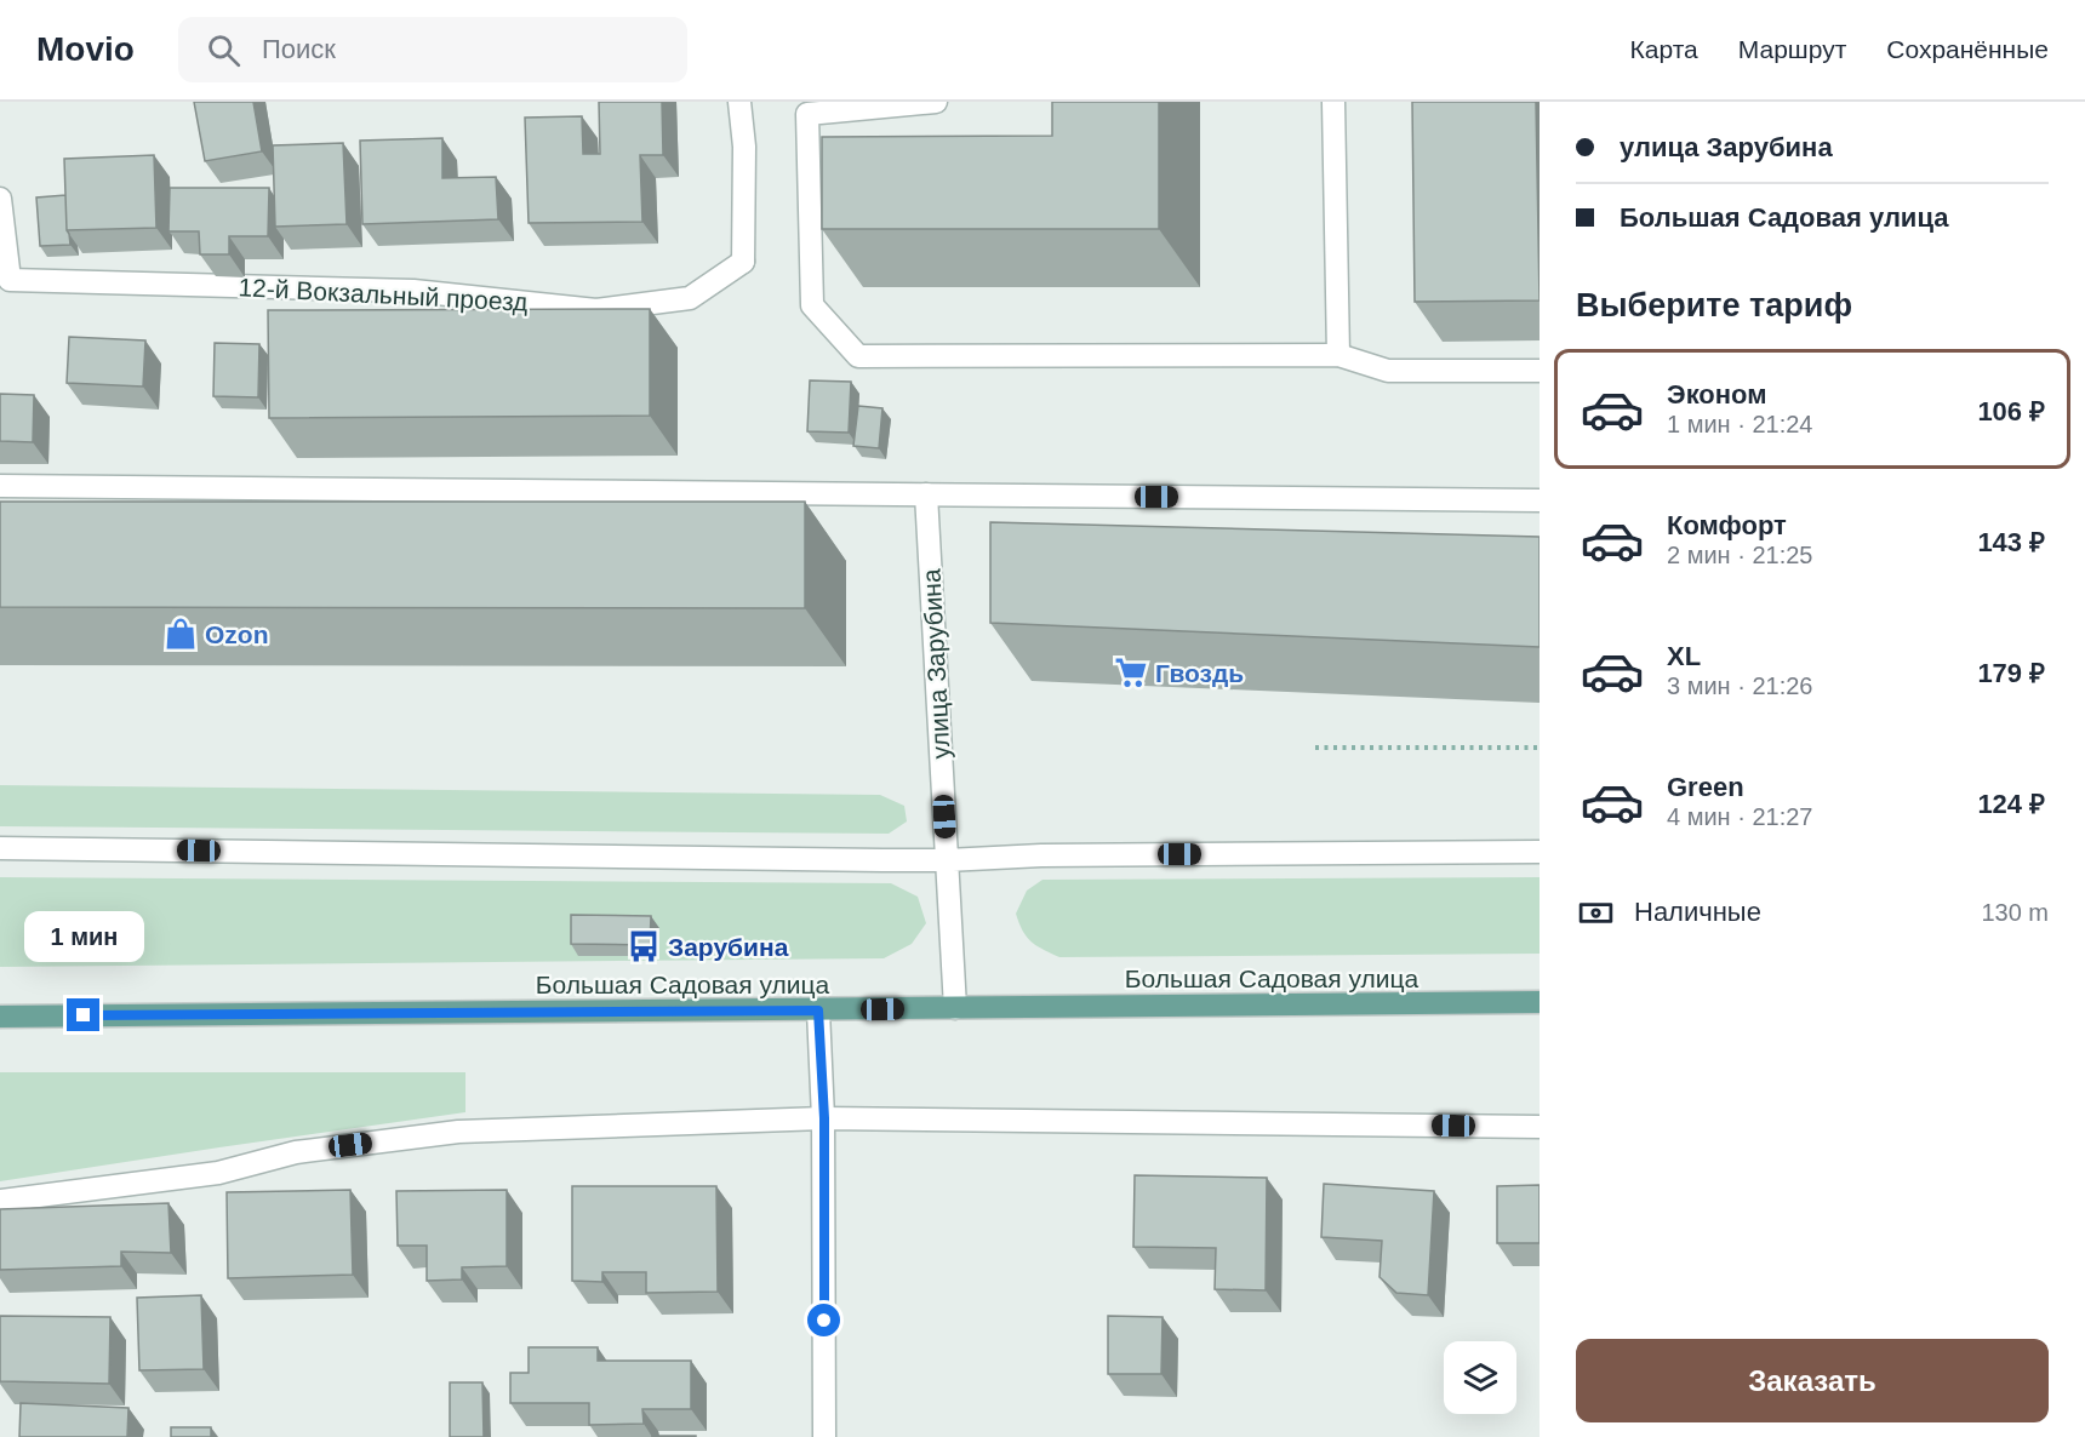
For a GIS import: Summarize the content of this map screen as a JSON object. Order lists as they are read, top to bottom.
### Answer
{
  "streets": {
    "main road": ["Большая Садовая улица"],
    "street": ["12-й Вокзальный проезд", "улица Зарубина"]
  },
  "crossings": [
    ["улица Зарубина", "Большая Садовая улица"]
  ],
  "places": {
    "shop": ["Ozon"],
    "supermarket": ["Гвоздь"],
    "bus stop": ["Зарубина"]
  },
  "page": {
    "header": "Movio",
    "search": "Поиск",
    "nav": ["Карта", "Маршрут", "Сохранённые"],
    "banner": ["улица Зарубина", "Большая Садовая улица"],
    "heading": "Выберите тариф",
    "list": [
      {
        "name": "Эконом",
        "note": "1 мин · 21:24",
        "value": "106 ₽"
      },
      {
        "name": "Комфорт",
        "note": "2 мин · 21:25",
        "value": "143 ₽"
      },
      {
        "name": "XL",
        "note": "3 мин · 21:26",
        "value": "179 ₽"
      },
      {
        "name": "Green",
        "note": "4 мин · 21:27",
        "value": "124 ₽"
      }
    ],
    "pay": ["Наличные", "130 m"],
    "bubble": "1 мин",
    "buttons": "Заказать"
  }
}
